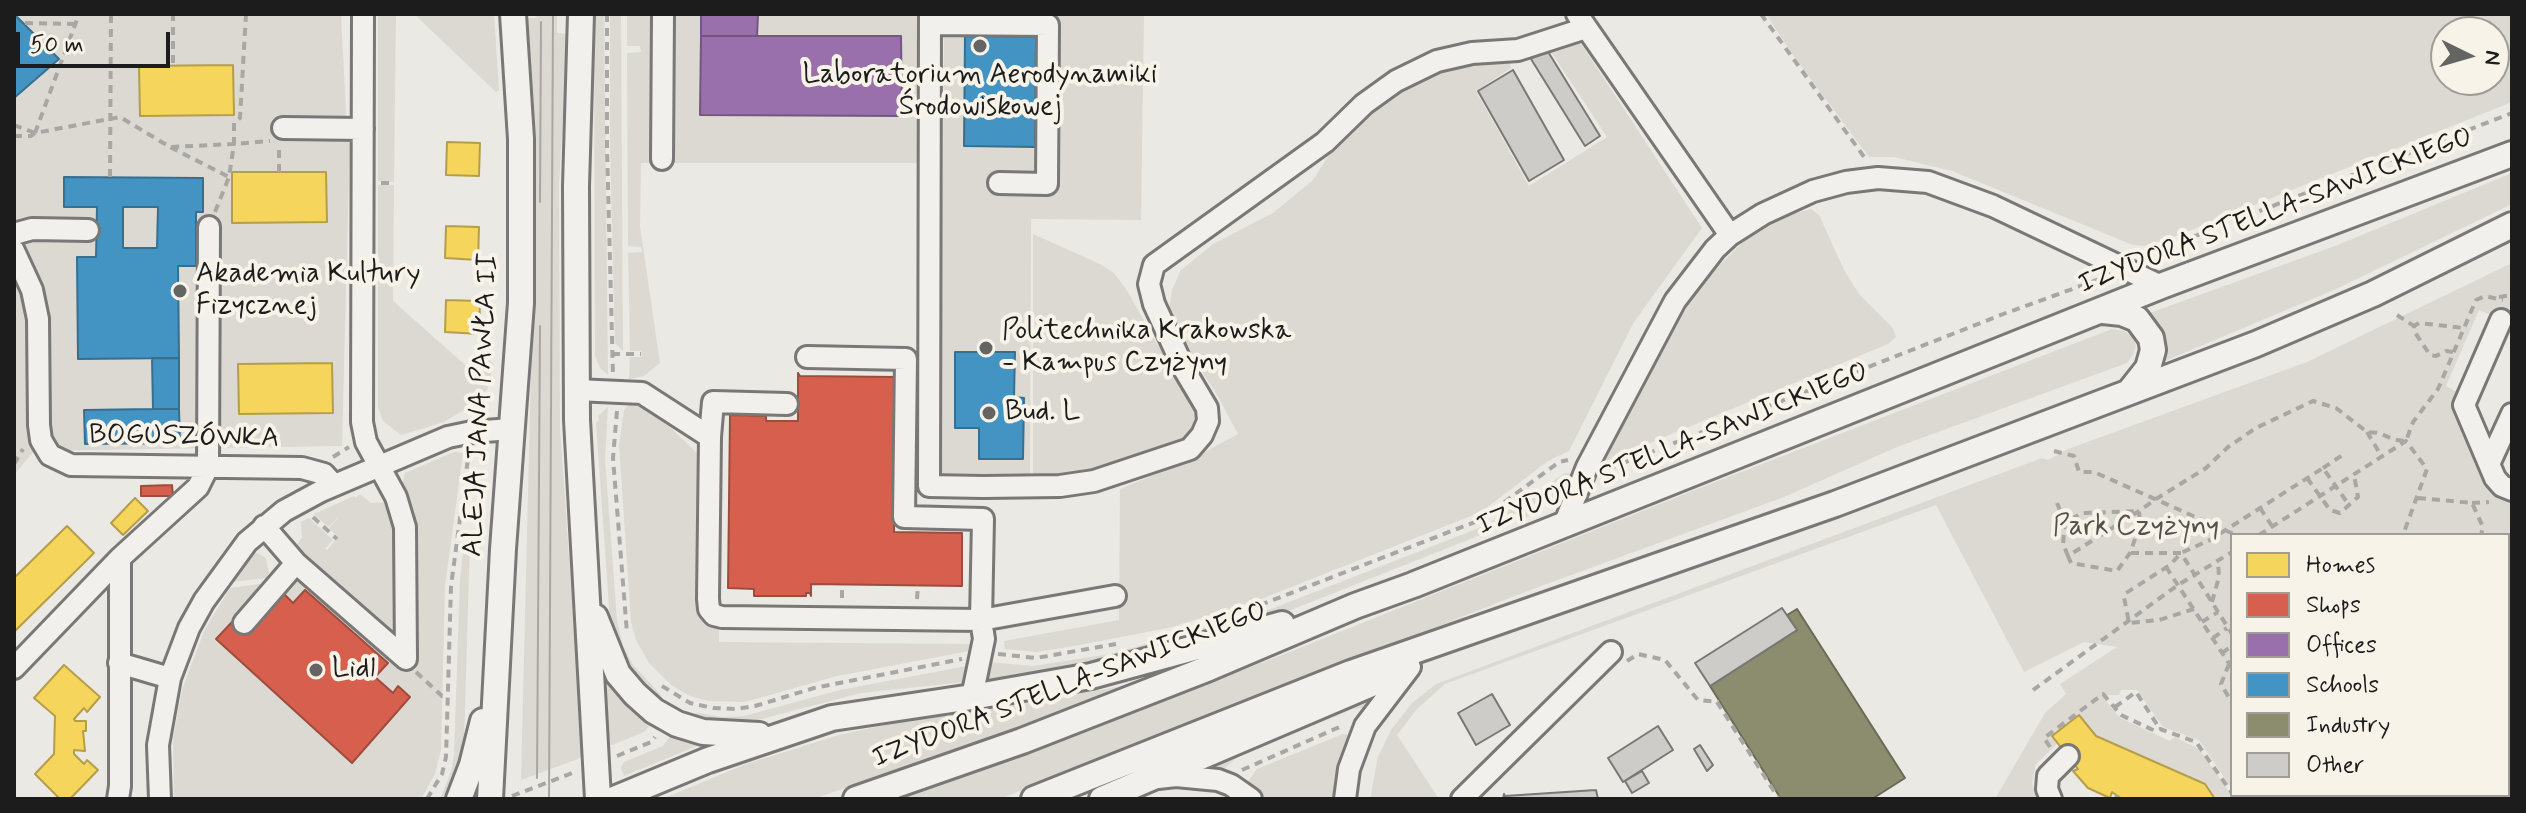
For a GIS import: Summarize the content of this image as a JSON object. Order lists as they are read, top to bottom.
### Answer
{
  "streets": {
    "main road": ["IZYDORA STELLA-SAWICKIEGO", "ALEJA JANA PAWŁA II"],
    "street": ["BOGUSZÓWKA"]
  },
  "parks": ["Park Czyżyny"],
  "places": [
    "Laboratorium Aerodynamiki Środowiskowej",
    "Akademia Kultury Fizycznej",
    "Politechnika Krakowska - Kampus Czyżyny",
    "Bud. L",
    "Lidl"
  ],
  "legend": [
    "Homes",
    "Shops",
    "Offices",
    "Schools",
    "Industry",
    "Other"
  ],
  "scale_bar": "50 m",
  "north": "right"
}
